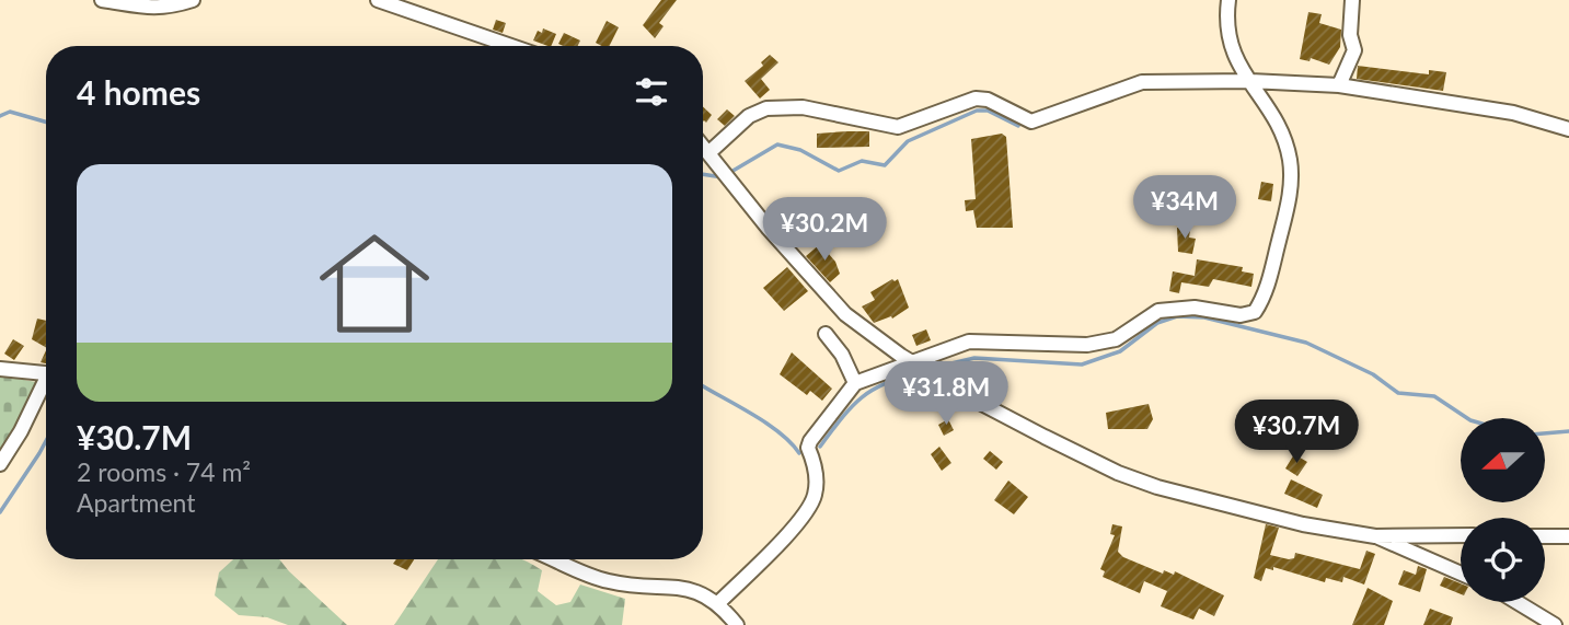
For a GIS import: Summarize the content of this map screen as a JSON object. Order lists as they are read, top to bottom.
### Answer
{
  "north": "left",
  "page": {
    "heading": "4 homes",
    "list": [
      {
        "name": "¥30.7M",
        "note": "2 rooms · 74 m² · Apartment"
      }
    ],
    "price": [
      "¥34M",
      "¥30.2M",
      "¥31.8M",
      "¥30.7M"
    ]
  }
}
